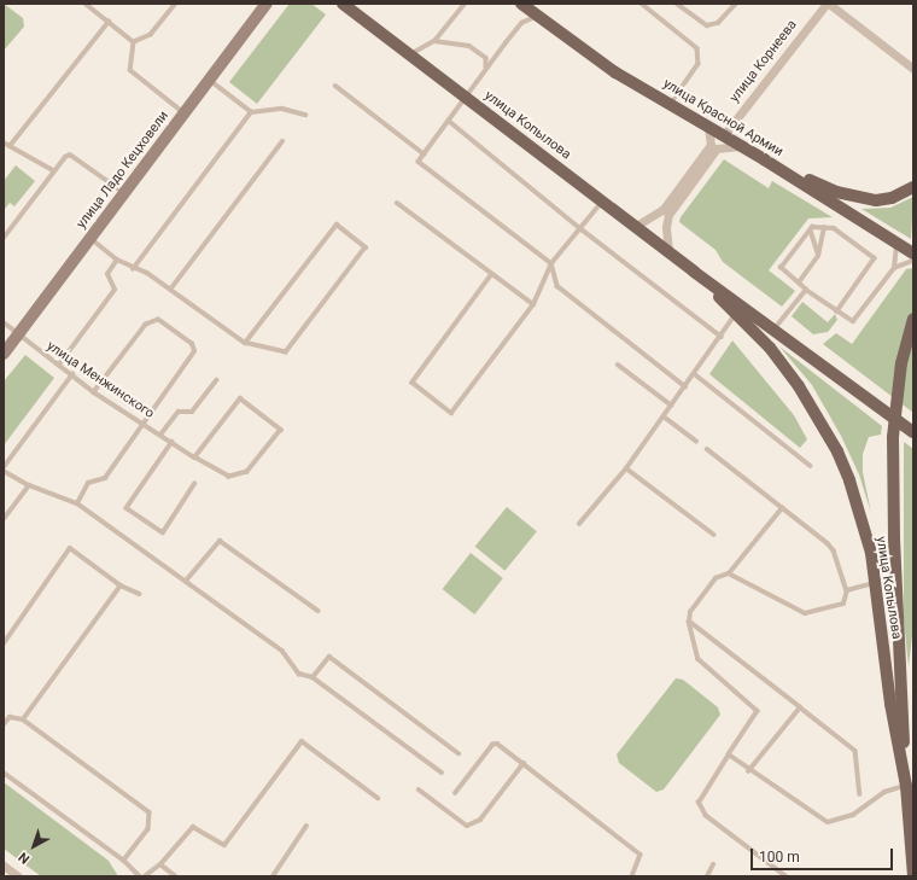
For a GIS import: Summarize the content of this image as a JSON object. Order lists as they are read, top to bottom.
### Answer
{
  "streets": {
    "main road": ["улица Красной Армии", "улица Копылова", "улица Ладо Кецховели"],
    "street": ["улица Корнеева"],
    "lane": ["улица Менжинского"]
  },
  "crossings": [
    ["улица Корнеева", "улица Красной Армии"],
    ["улица Ладо Кецховели", "улица Менжинского"]
  ],
  "scale_bar": "100 m",
  "north": "bottom left"
}
